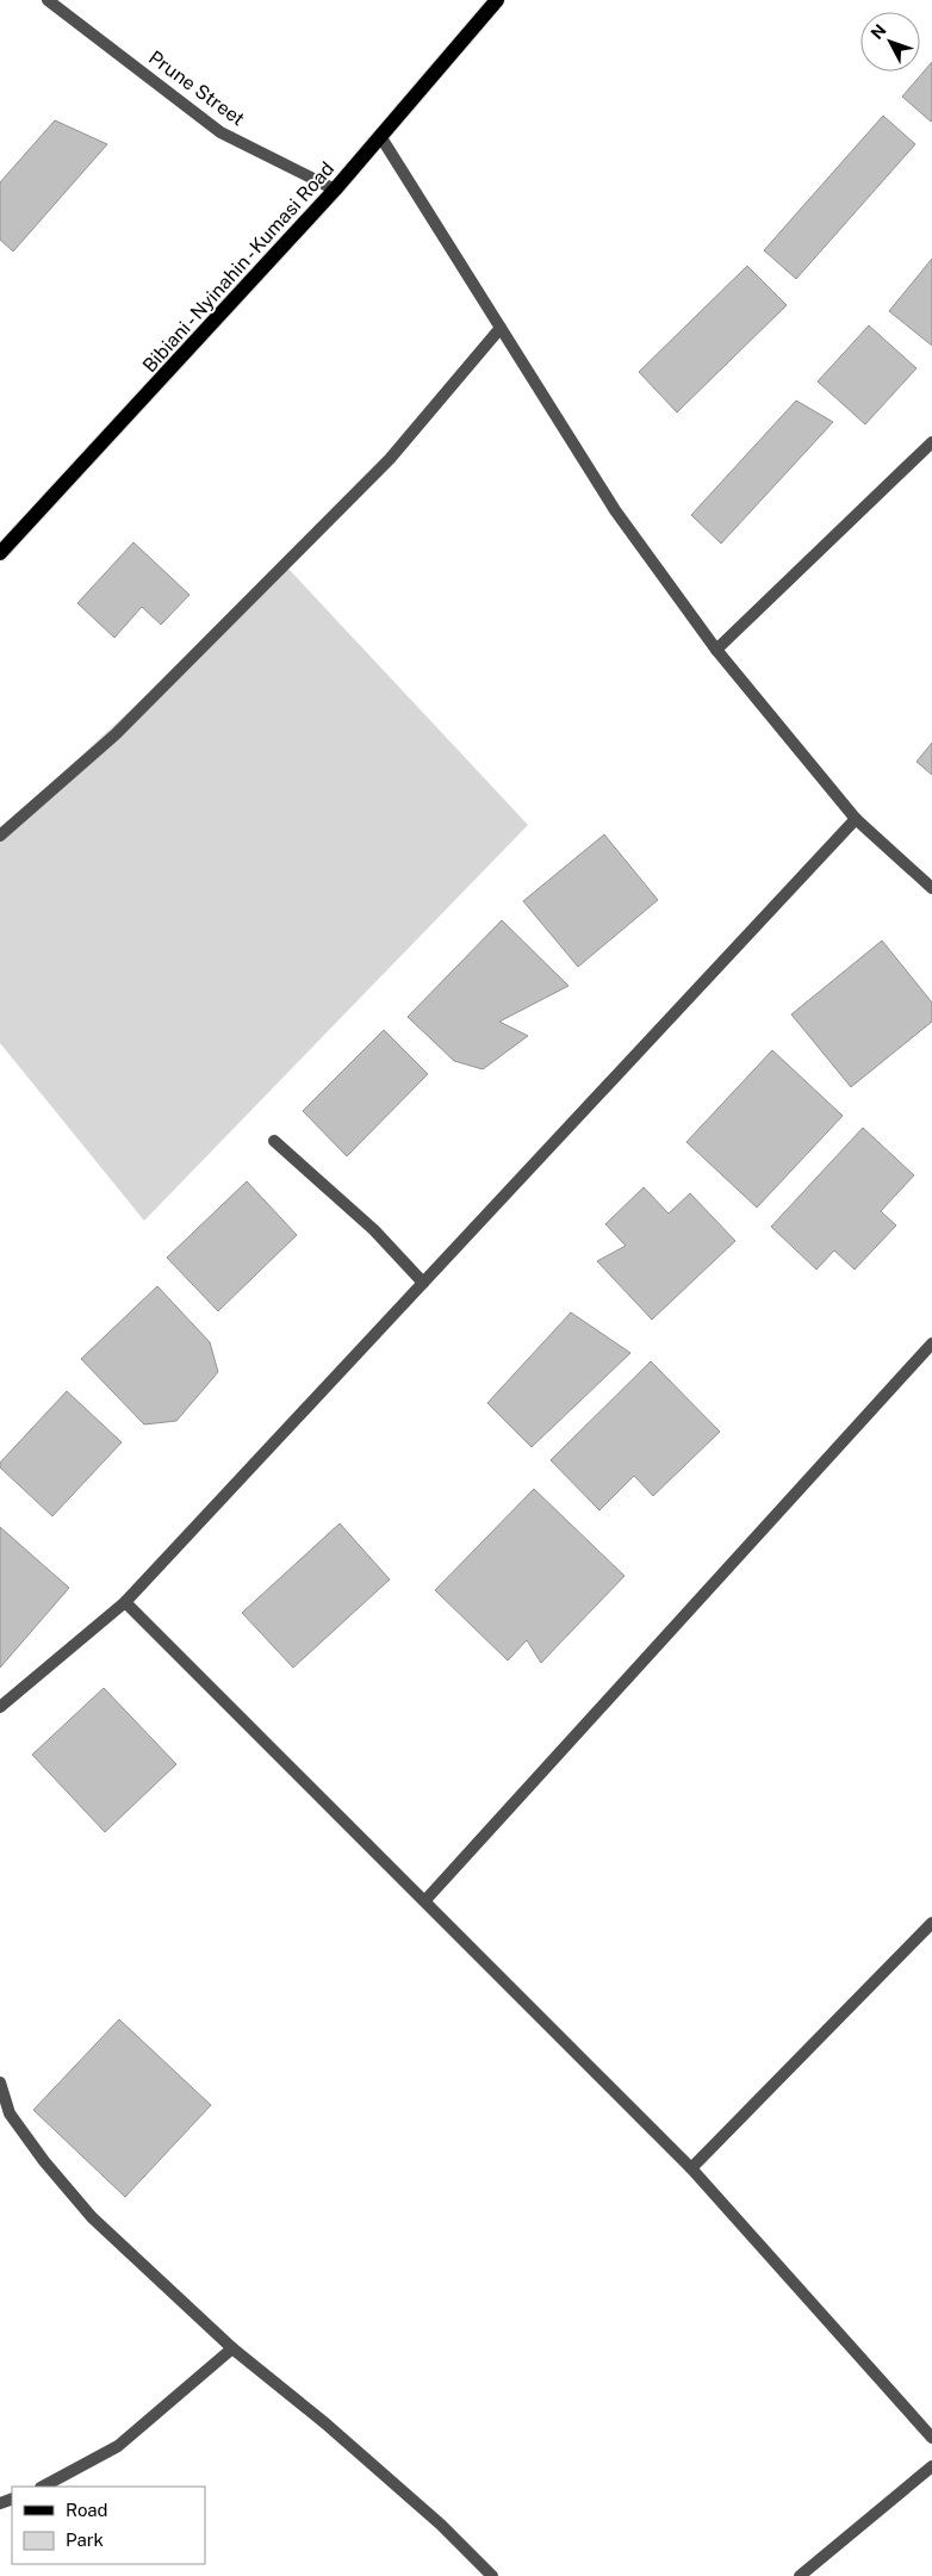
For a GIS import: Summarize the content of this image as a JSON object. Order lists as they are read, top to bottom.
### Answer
{
  "streets": {
    "main road": ["Bibiani - Nyinahin - Kumasi Road"],
    "street": ["Prune Street"]
  },
  "crossings": [
    ["Prune Street", "Bibiani - Nyinahin - Kumasi Road"]
  ],
  "legend": ["Road", "Park"],
  "north": "top left"
}
